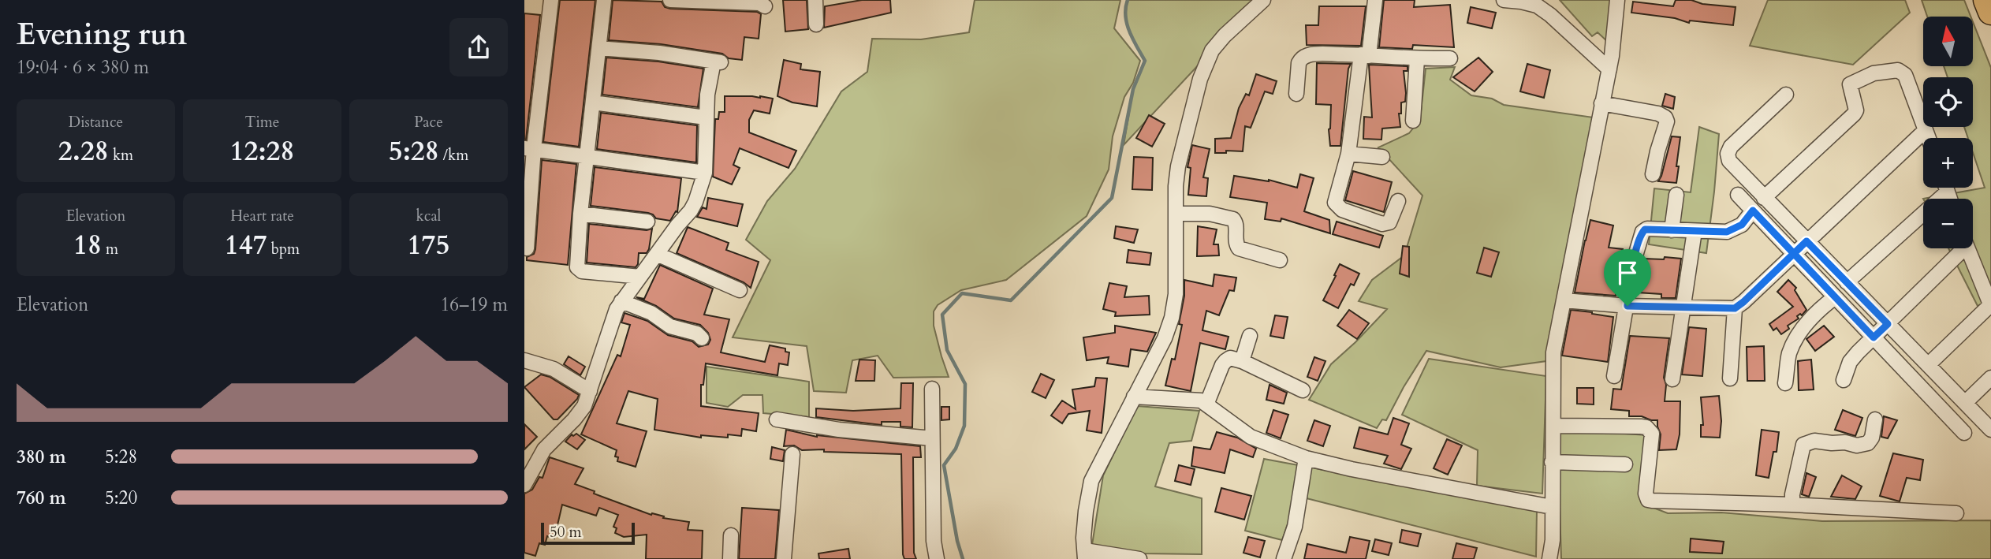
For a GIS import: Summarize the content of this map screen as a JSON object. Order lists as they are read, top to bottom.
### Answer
{
  "scale_bar": "50 m",
  "north": "top",
  "page": {
    "heading": ["Evening run", "19:04 · 6 × 380 m"],
    "map_buttons": ["+", "−"],
    "stats": [
      ["Distance", "2.28 km"],
      ["Time", "12:28"],
      ["Pace", "5:28 /km"],
      ["Elevation", "18 m"],
      ["Heart rate", "147 bpm"],
      ["kcal", "175"]
    ],
    "chart": ["Elevation", "16–19 m"],
    "list": [
      {
        "name": "380 m",
        "note": "5:28"
      },
      {
        "name": "760 m",
        "note": "5:20"
      }
    ],
    "scale": "50 m"
  }
}
